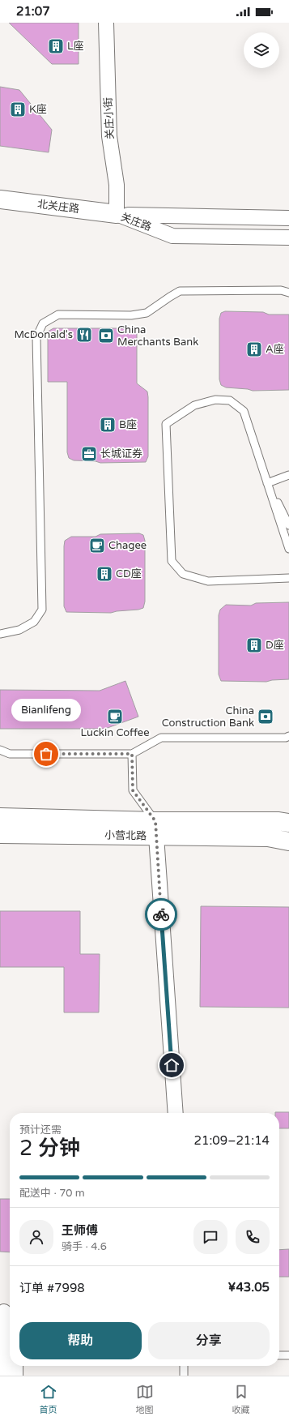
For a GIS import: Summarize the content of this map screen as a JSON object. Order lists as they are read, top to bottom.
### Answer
{
  "streets": {
    "street": [
      "关庄小街",
      "北关庄路",
      "关庄路",
      "小营北路"
    ]
  },
  "crossings": [
    ["关庄小街", "北关庄路"],
    ["关庄小街", "关庄路"],
    ["北关庄路", "关庄路"]
  ],
  "places": {
    "building": [
      "L座",
      "K座",
      "A座",
      "B座",
      "CD座",
      "D座"
    ],
    "restaurant": ["McDonald's"],
    "bank": ["China Merchants Bank", "China Construction Bank"],
    "office": ["长城证券"],
    "cafe": ["Chagee", "Luckin Coffee"],
    "other": ["Bianlifeng"]
  },
  "page": {
    "status": "21:07",
    "bubble": "Bianlifeng",
    "heading": ["2 分钟", "预计还需", "21:09–21:14"],
    "panel": [
      "王师傅",
      "骑手 · 4.6",
      "订单 #7998",
      "¥43.05"
    ],
    "bar": "配送中 · 70 m",
    "buttons": ["帮助", "分享"],
    "tabs": ["首页", "地图", "收藏"]
  }
}
